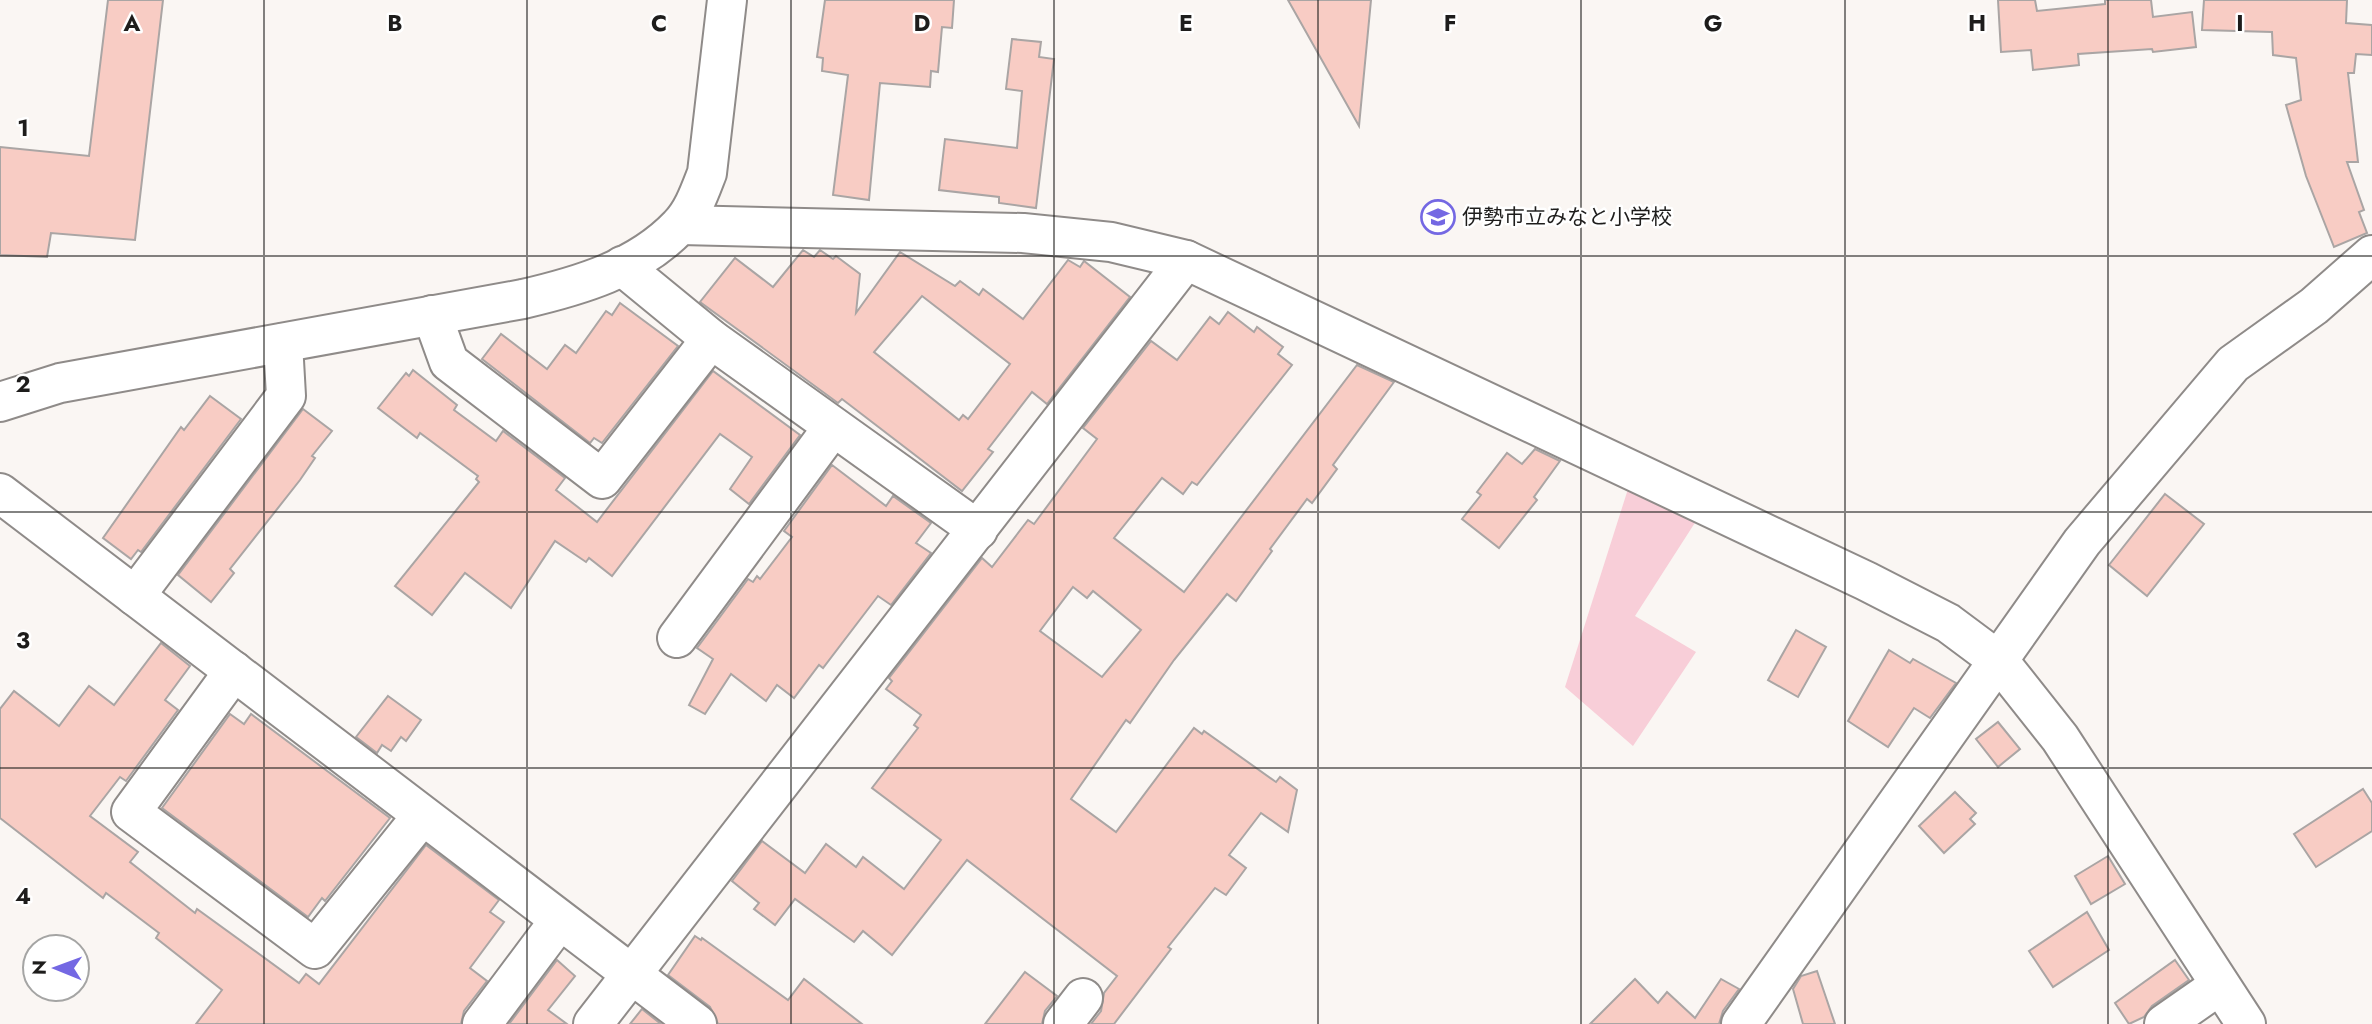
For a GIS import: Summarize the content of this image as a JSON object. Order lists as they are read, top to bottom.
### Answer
{
  "places": {
    "school or university": ["伊勢市立みなと小学校"]
  },
  "north": "left",
  "grid": {
    "columns": [
      "A",
      "B",
      "C",
      "D",
      "E",
      "F",
      "G",
      "H",
      "I"
    ],
    "rows": [
      "1",
      "2",
      "3",
      "4"
    ]
  }
}
